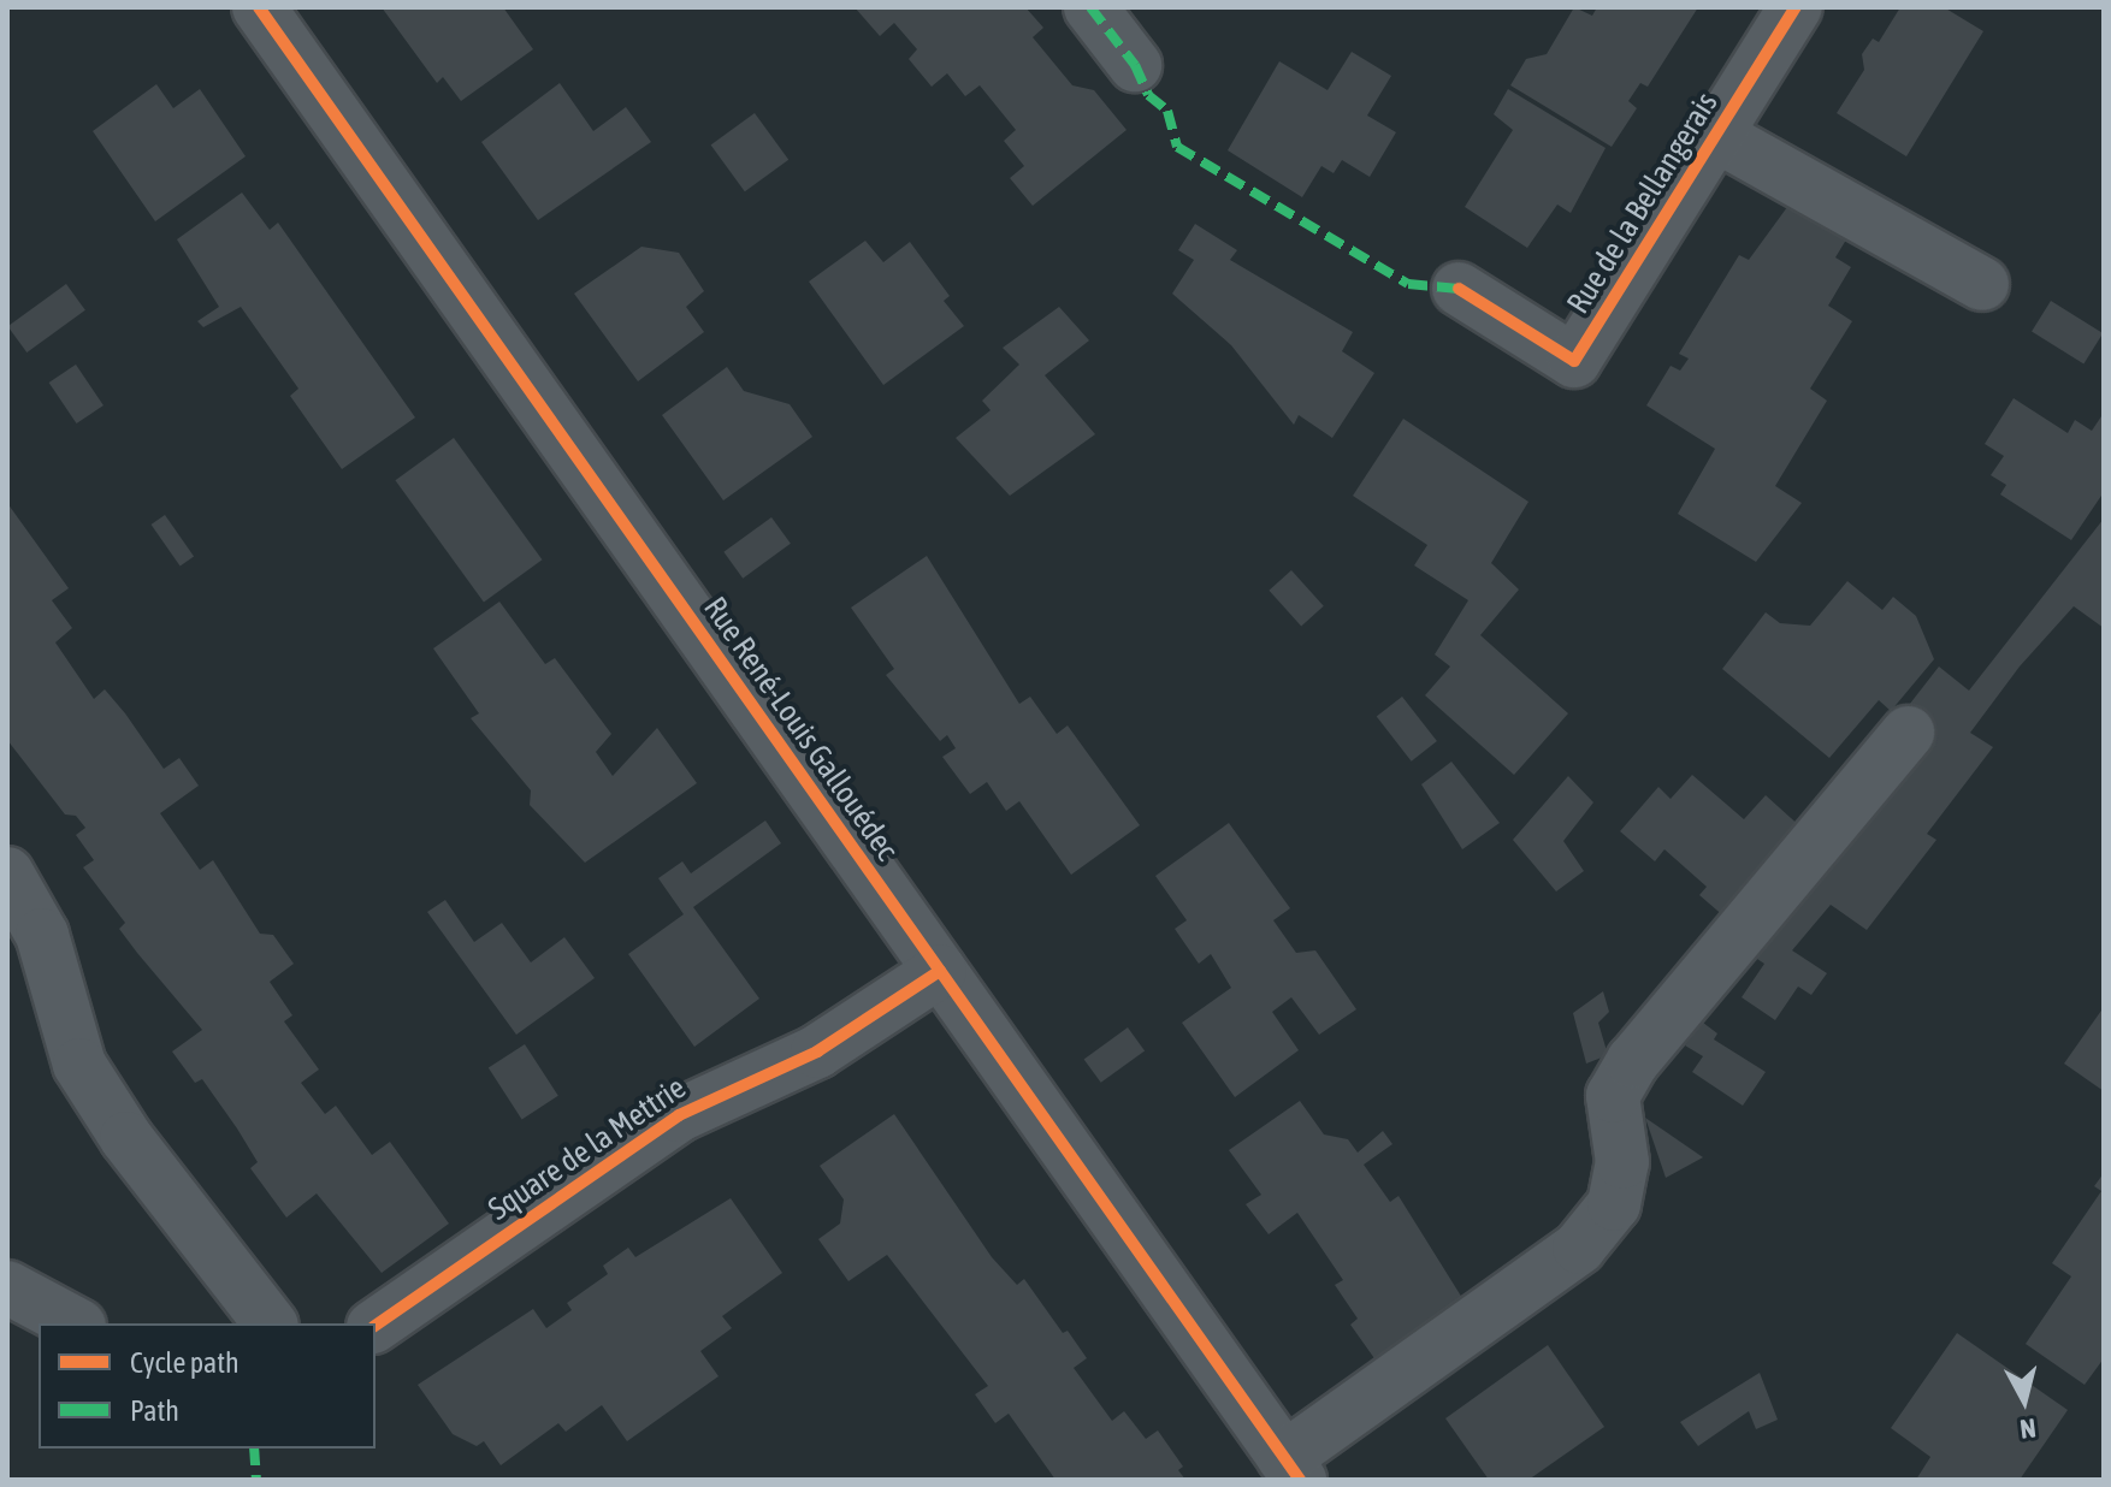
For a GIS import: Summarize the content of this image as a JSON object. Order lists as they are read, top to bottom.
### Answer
{
  "streets": {
    "street": ["Rue de la Bellangerais", "Rue René-Louis Gallouédec", "Square de la Mettrie"]
  },
  "crossings": [
    ["Rue René-Louis Gallouédec", "Square de la Mettrie"]
  ],
  "legend": ["Cycle path", "Path"],
  "north": "bottom"
}
